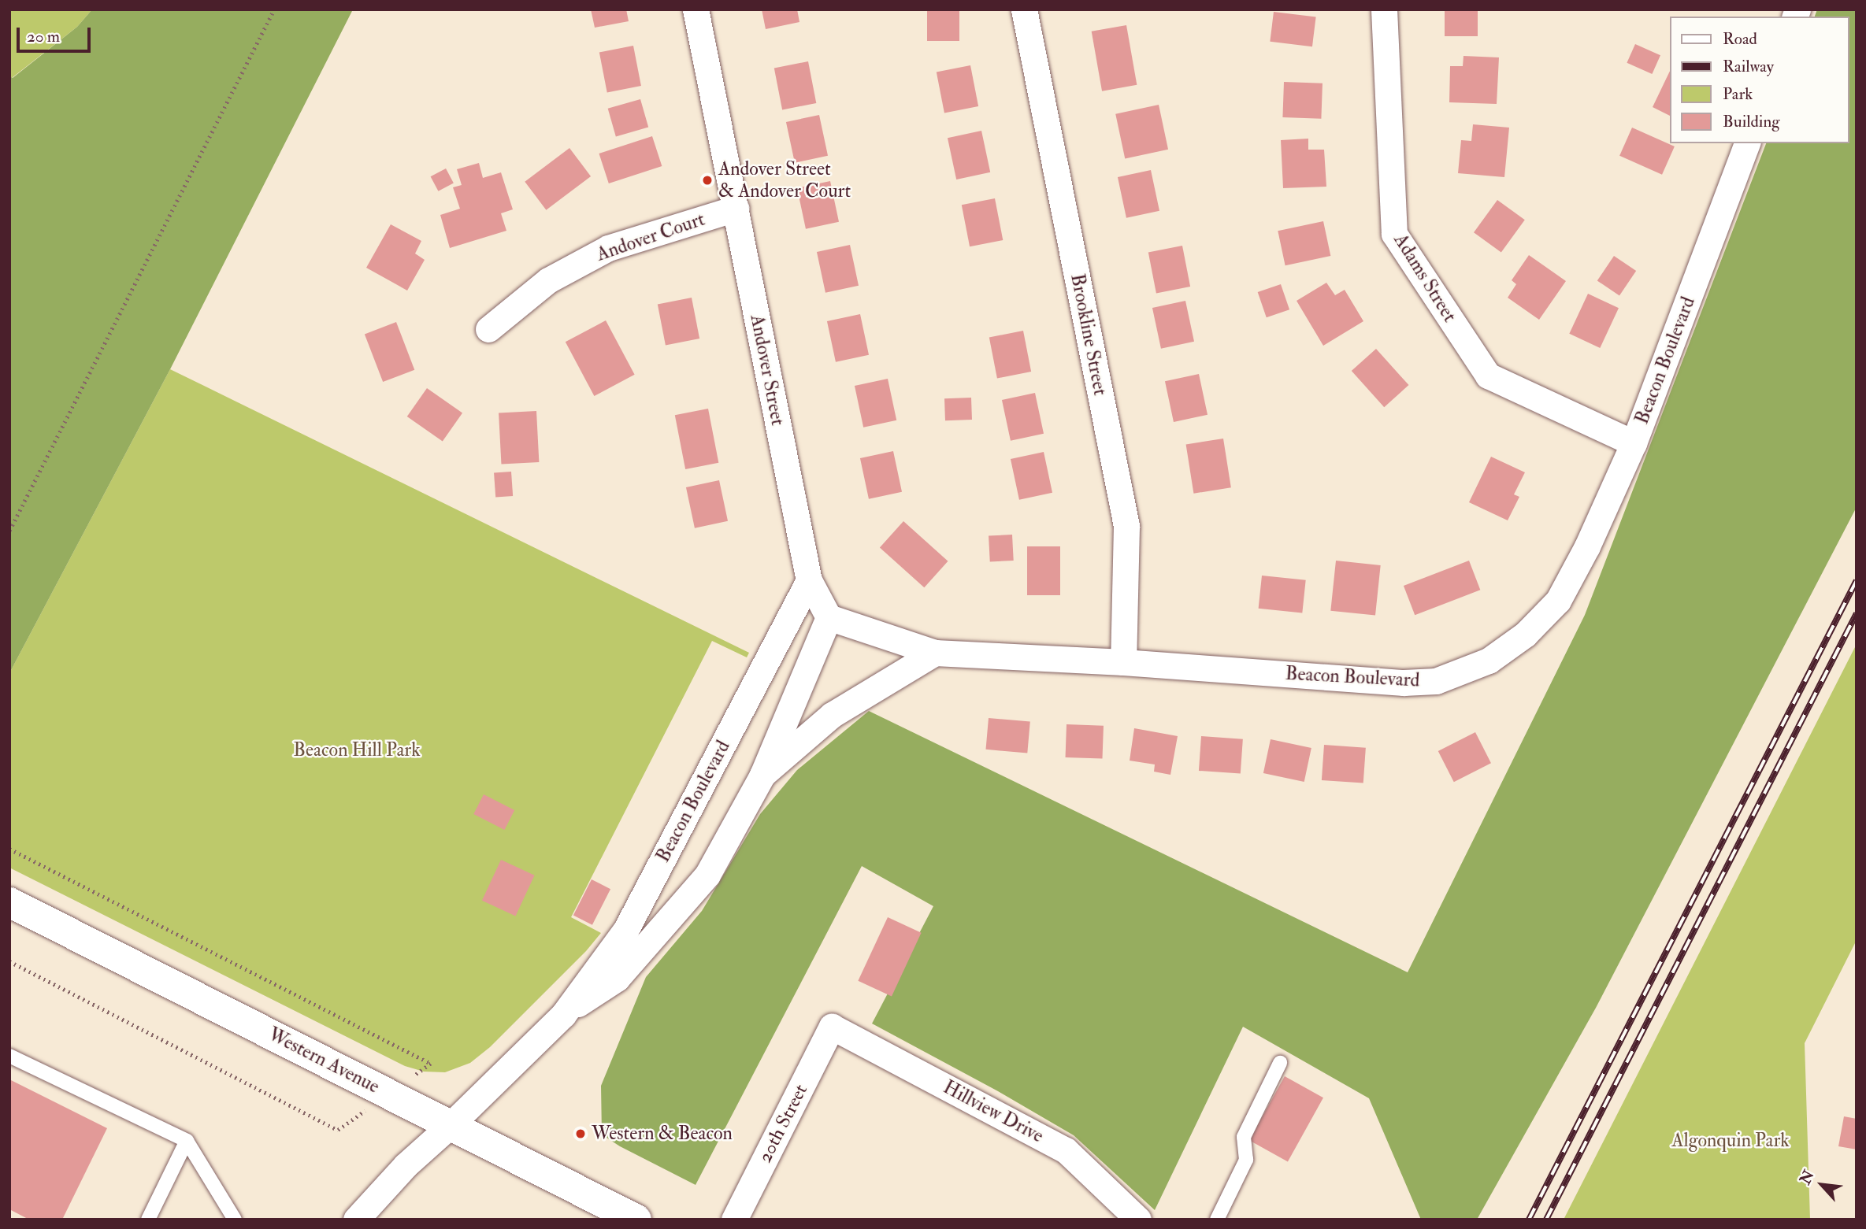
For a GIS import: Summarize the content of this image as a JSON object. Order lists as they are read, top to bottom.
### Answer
{
  "streets": {
    "main road": ["Western Avenue"],
    "street": [
      "Andover Court",
      "Adams Street",
      "Brookline Street",
      "Beacon Boulevard",
      "Andover Street",
      "Hillview Drive",
      "20th Street"
    ]
  },
  "crossings": [
    ["Andover Court", "Andover Street"],
    ["Adams Street", "Beacon Boulevard"],
    ["Brookline Street", "Beacon Boulevard"],
    ["Beacon Boulevard", "Andover Street"],
    ["Beacon Boulevard", "Western Avenue"],
    ["Hillview Drive", "20th Street"]
  ],
  "parks": ["Beacon Hill Park", "Algonquin Park"],
  "places": ["Andover Street & Andover Court", "Western & Beacon"],
  "legend": [
    "Road",
    "Railway",
    "Park",
    "Building"
  ],
  "scale_bar": "20 m",
  "north": "top left"
}
